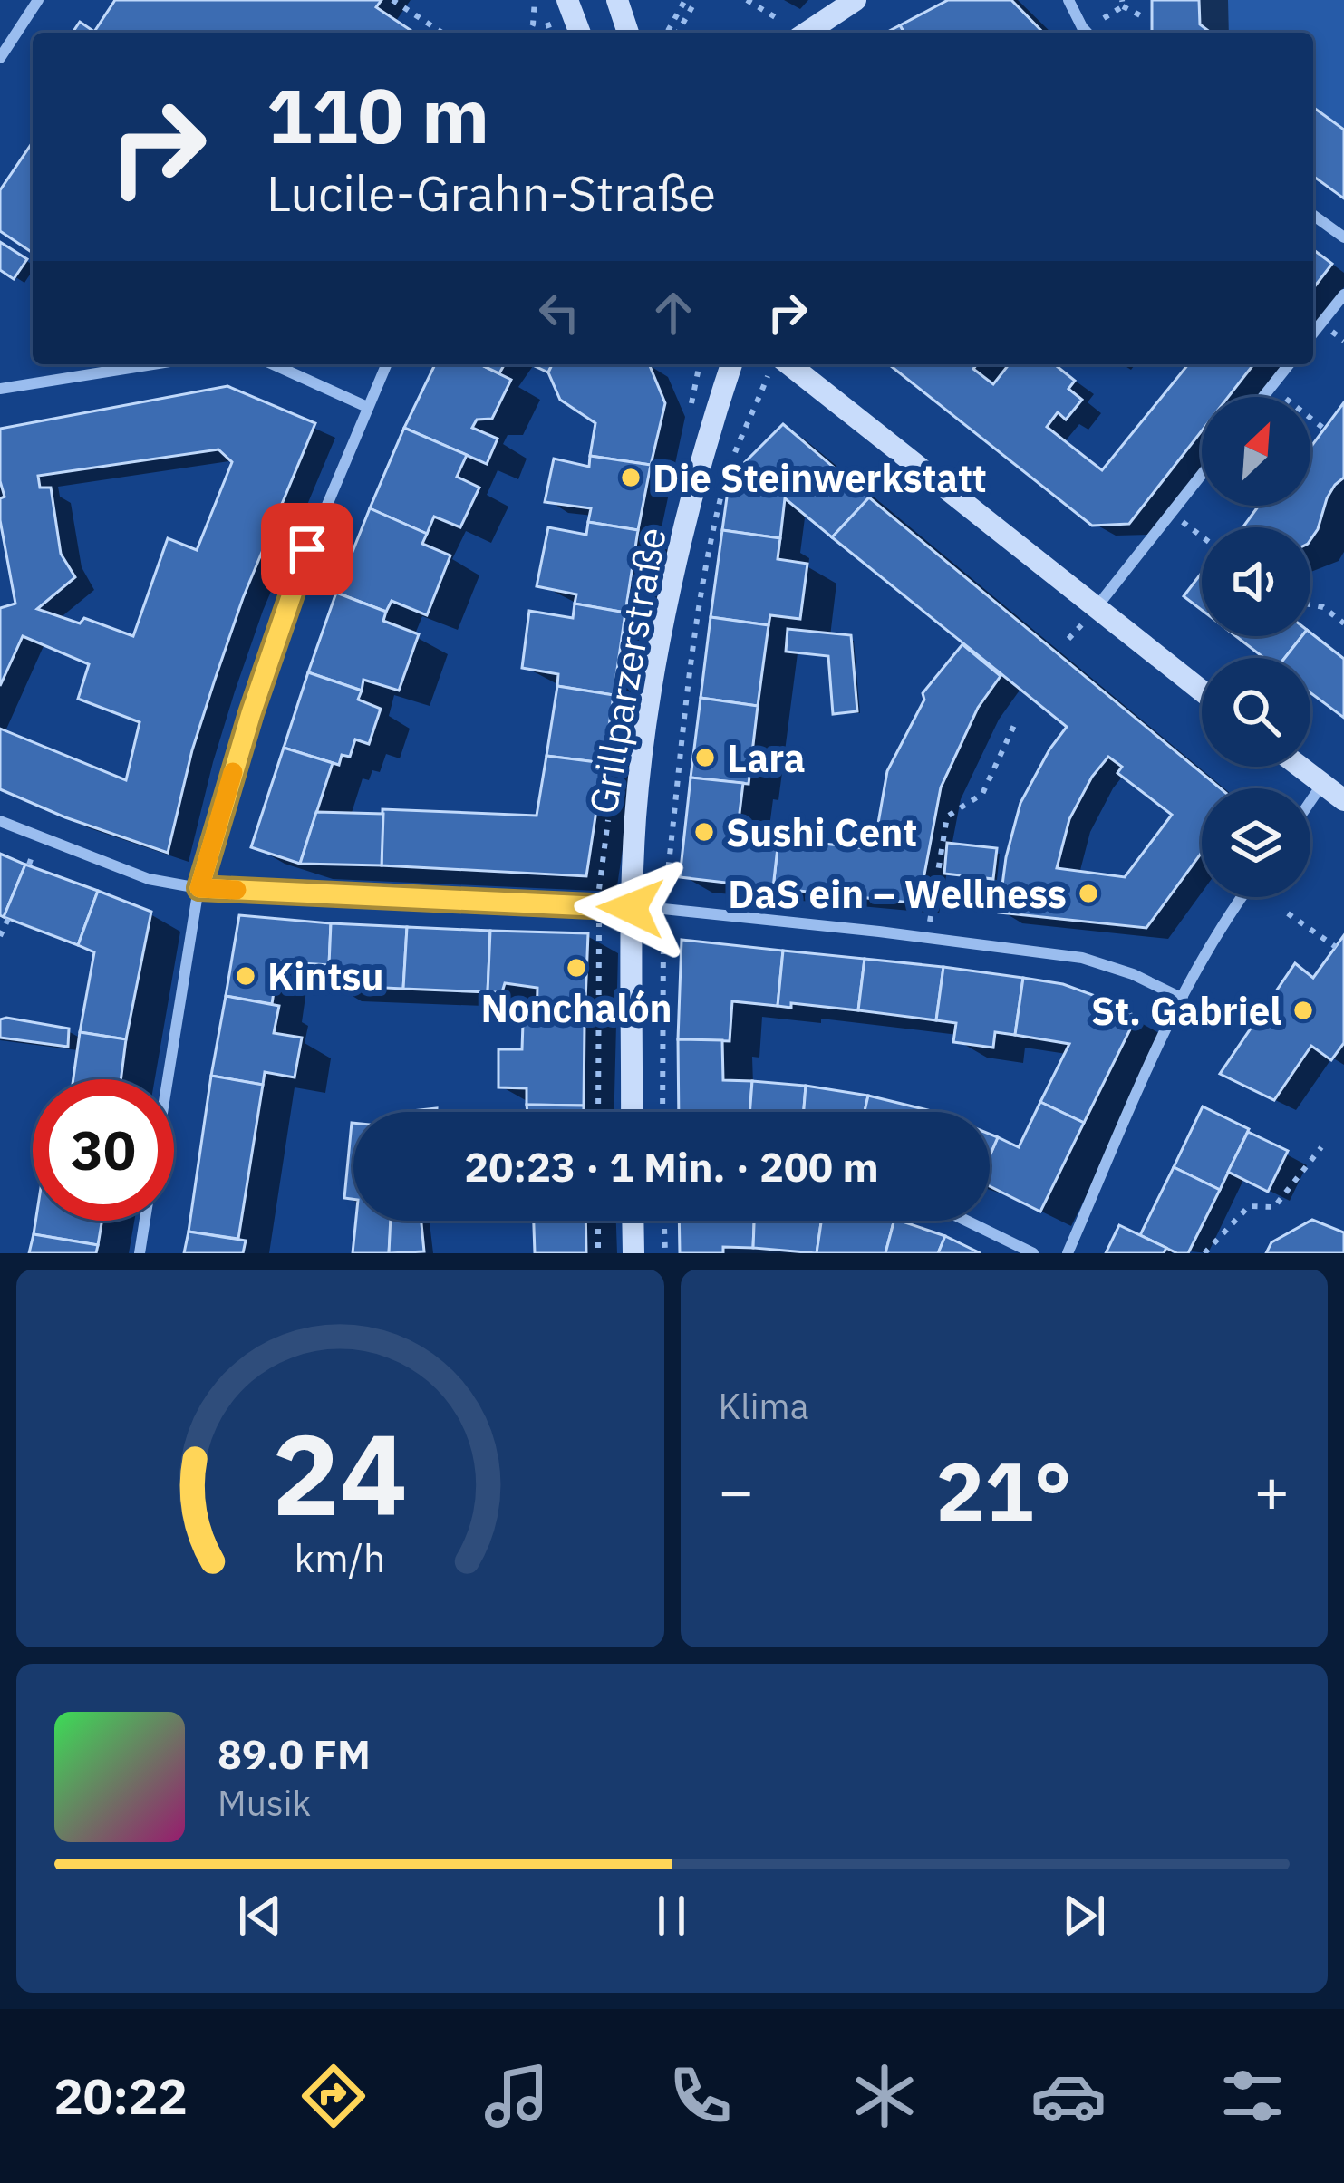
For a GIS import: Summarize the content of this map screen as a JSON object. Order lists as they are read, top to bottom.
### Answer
{
  "streets": {
    "main road": ["Grillparzerstraße"]
  },
  "places": [
    "Die Steinwerkstatt",
    "Lara",
    "Sushi Cent",
    "DaS ein – Wellness",
    "Nonchalón",
    "Kintsu",
    "St. Gabriel"
  ],
  "north": "top right",
  "page": {
    "turn": ["110 m", "Lucile-Grahn-Straße"],
    "limit": "30",
    "trip": "20:23 · 1 Min. · 200 m",
    "tile": "Klima",
    "heat": ["−", "21°", "+"],
    "song": ["89.0 FM", "Musik"],
    "tabs": "20:22",
    "gauge": ["24", "km/h"]
  }
}
